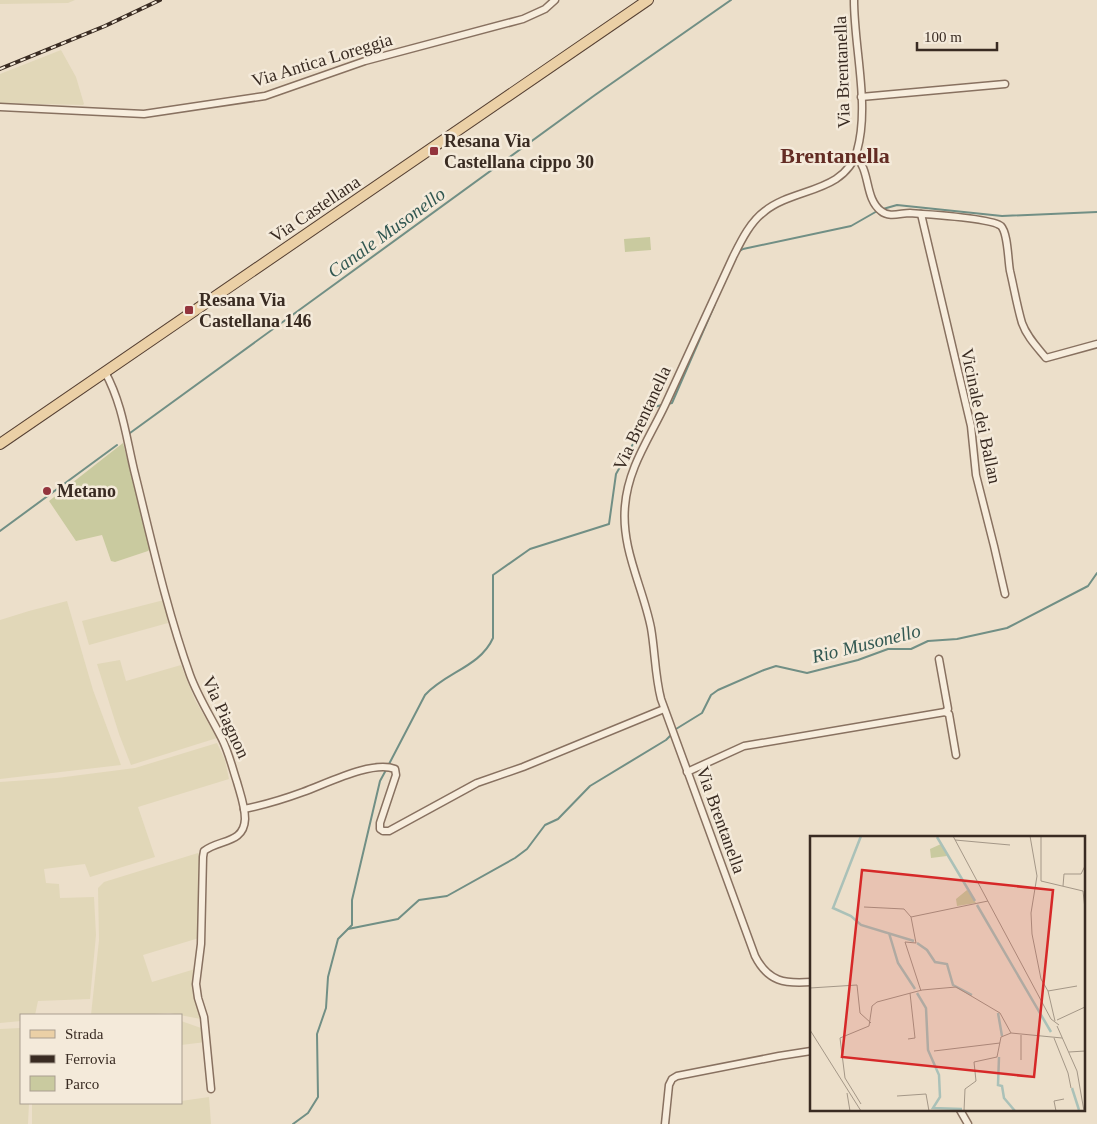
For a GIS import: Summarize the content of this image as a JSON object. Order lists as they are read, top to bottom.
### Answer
{
  "streets": {
    "main road": ["Via Castellana"],
    "street": [
      "Via Antica Loreggia",
      "Via Brentanella",
      "Vicinale dei Ballan",
      "Via Piagnon"
    ]
  },
  "crossings": [
    ["Via Castellana", "Via Piagnon"]
  ],
  "districts": ["Brentanella"],
  "water": ["Canale Musonello", "Rio Musonello"],
  "places": {
    "transit": ["Resana Via Castellana cippo 30", "Resana Via Castellana 146"],
    "other": ["Metano"]
  },
  "legend": ["Strada", "Ferrovia", "Parco"],
  "scale_bar": "100 m"
}
